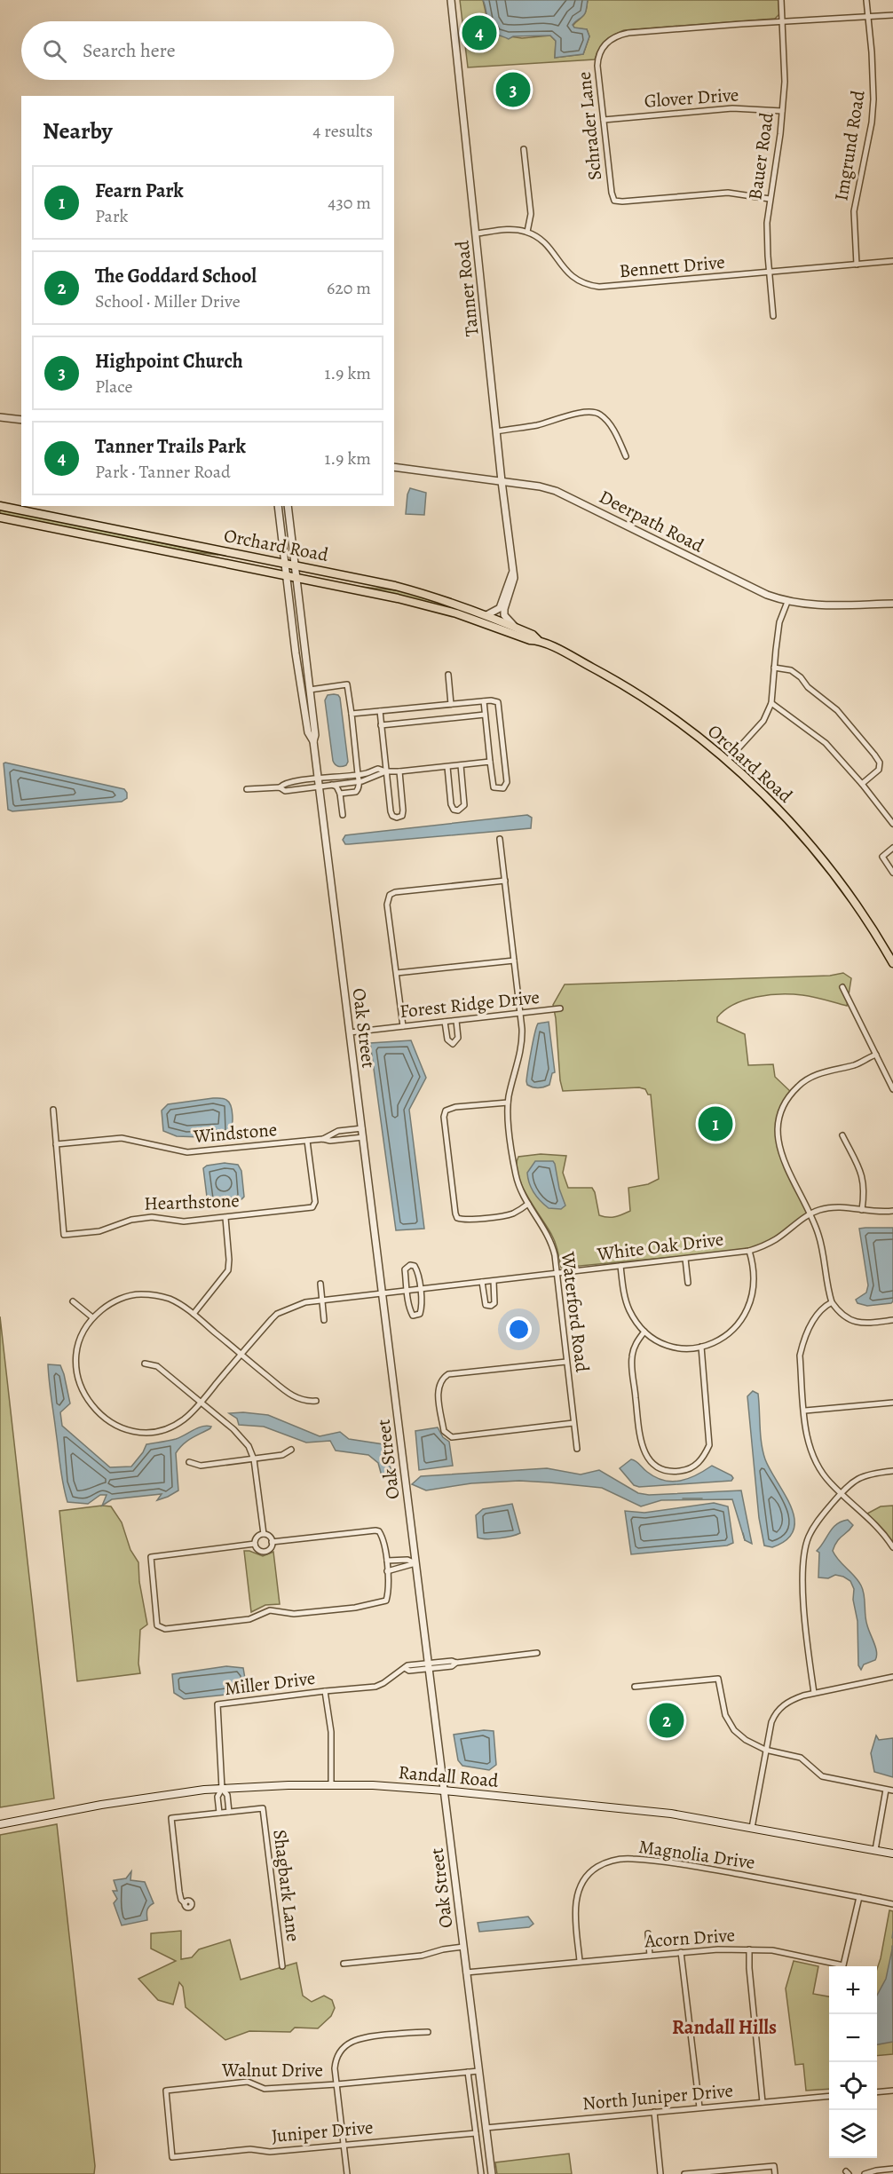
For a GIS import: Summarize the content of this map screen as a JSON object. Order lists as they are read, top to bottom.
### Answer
{
  "streets": {
    "main road": ["Orchard Road", "Randall Road"],
    "street": [
      "Glover Drive",
      "Schrader Lane",
      "Imgrund Road",
      "Bauer Road",
      "Bennett Drive",
      "Tanner Road",
      "Deerpath Road",
      "Forest Ridge Drive",
      "Oak Street",
      "Windstone",
      "Hearthstone",
      "White Oak Drive",
      "Waterford Road",
      "Miller Drive",
      "Magnolia Drive",
      "Shagbark Lane",
      "Acorn Drive",
      "Walnut Drive",
      "North Juniper Drive",
      "Juniper Drive"
    ]
  },
  "crossings": [
    ["Glover Drive", "Schrader Lane"],
    ["Glover Drive", "Bauer Road"],
    ["Schrader Lane", "Bauer Road"],
    ["Imgrund Road", "Bennett Drive"],
    ["Bauer Road", "Bennett Drive"],
    ["Tanner Road", "Deerpath Road"],
    ["Tanner Road", "Orchard Road"],
    ["Orchard Road", "Oak Street"],
    ["Forest Ridge Drive", "Oak Street"],
    ["Forest Ridge Drive", "Waterford Road"],
    ["Oak Street", "Windstone"],
    ["Oak Street", "White Oak Drive"],
    ["Oak Street", "Miller Drive"],
    ["Oak Street", "Randall Road"],
    ["Oak Street", "Acorn Drive"],
    ["Oak Street", "Walnut Drive"],
    ["Oak Street", "North Juniper Drive"],
    ["Windstone", "Hearthstone"],
    ["White Oak Drive", "Waterford Road"],
    ["Miller Drive", "Randall Road"],
    ["Magnolia Drive", "Acorn Drive"],
    ["Walnut Drive", "Juniper Drive"]
  ],
  "districts": ["Randall Hills"],
  "page": {
    "pins": [
      "4",
      "3",
      "1",
      "2"
    ],
    "search": "Search here",
    "heading": ["Nearby", "4 results"],
    "list": [
      {
        "mark": "1",
        "name": "Fearn Park",
        "note": "Park",
        "value": "430 m"
      },
      {
        "mark": "2",
        "name": "The Goddard School",
        "note": "School · Miller Drive",
        "value": "620 m"
      },
      {
        "mark": "3",
        "name": "Highpoint Church",
        "note": "Place",
        "value": "1.9 km"
      },
      {
        "mark": "4",
        "name": "Tanner Trails Park",
        "note": "Park · Tanner Road",
        "value": "1.9 km"
      }
    ],
    "map_buttons": ["+", "−"]
  }
}
